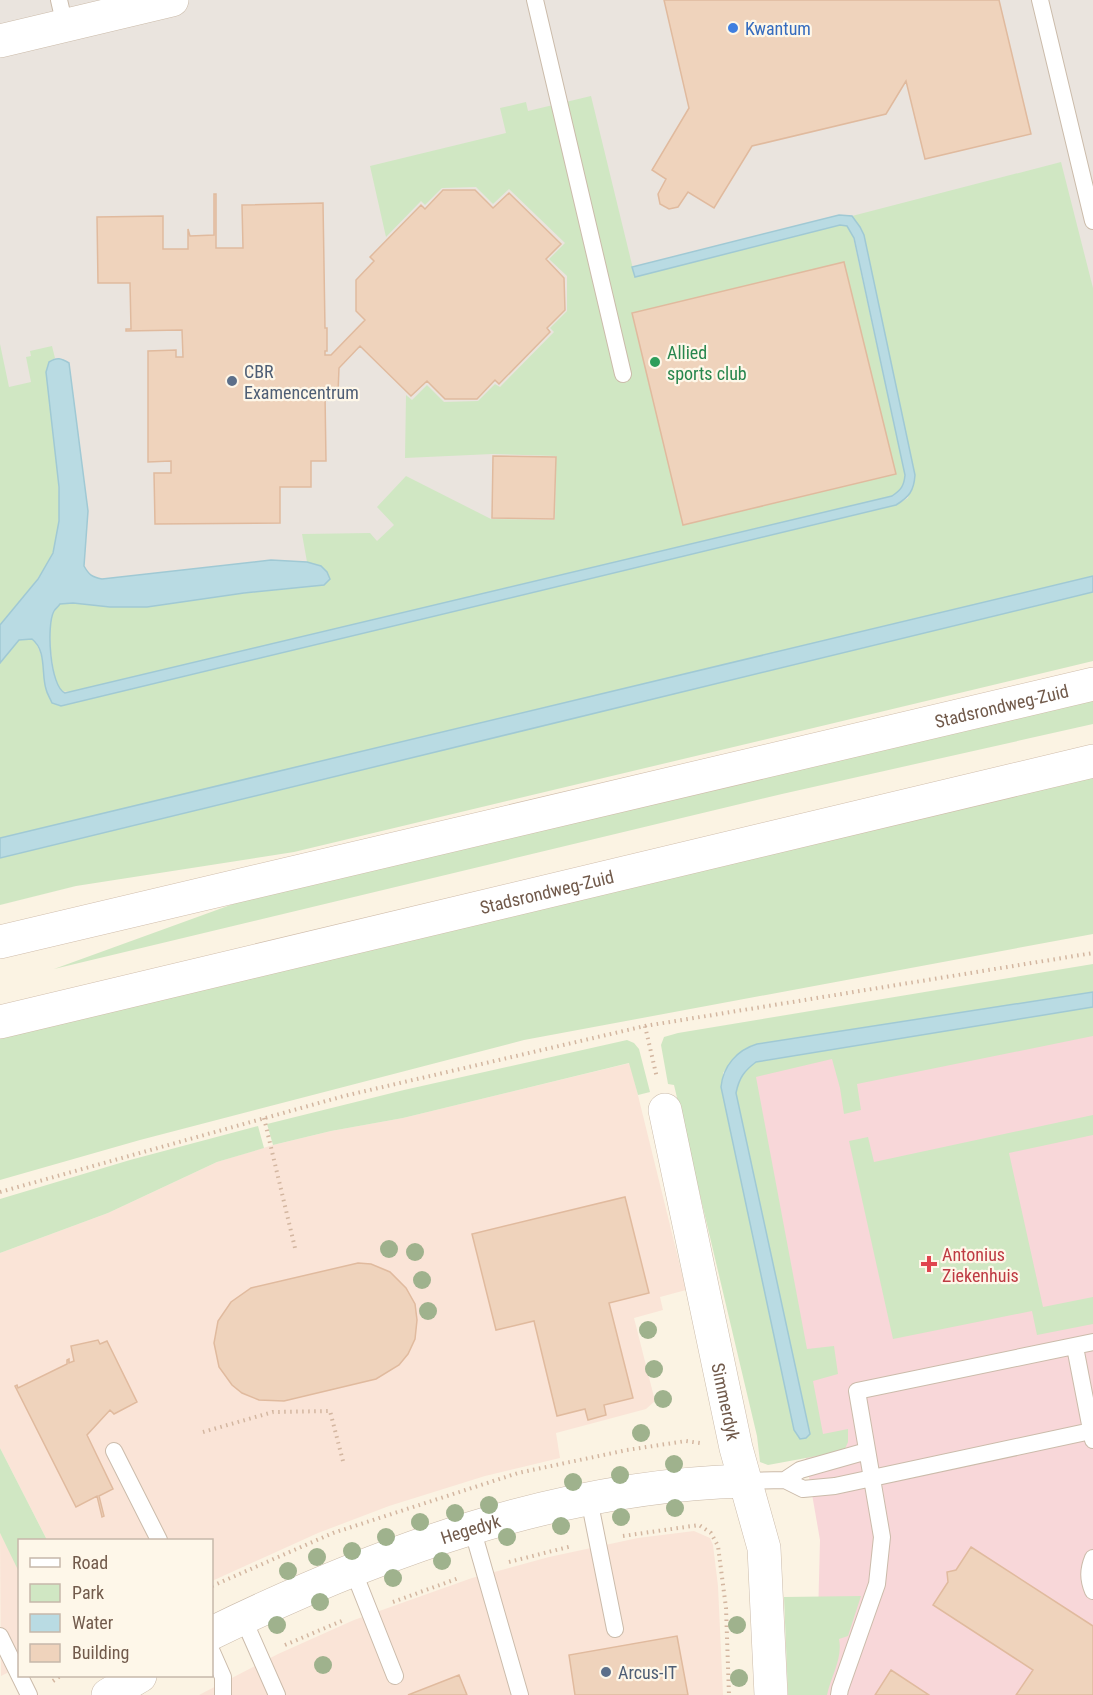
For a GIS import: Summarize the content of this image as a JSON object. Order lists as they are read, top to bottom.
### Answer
{
  "streets": {
    "main road": ["Stadsrondweg-Zuid", "Simmerdyk", "Hegedyk"]
  },
  "crossings": [
    ["Simmerdyk", "Hegedyk"]
  ],
  "places": {
    "other": [
      "Kwantum",
      "Allied sports club",
      "CBR Examencentrum",
      "Arcus-IT"
    ],
    "health": ["Antonius Ziekenhuis"]
  },
  "legend": [
    "Road",
    "Park",
    "Water",
    "Building"
  ]
}
